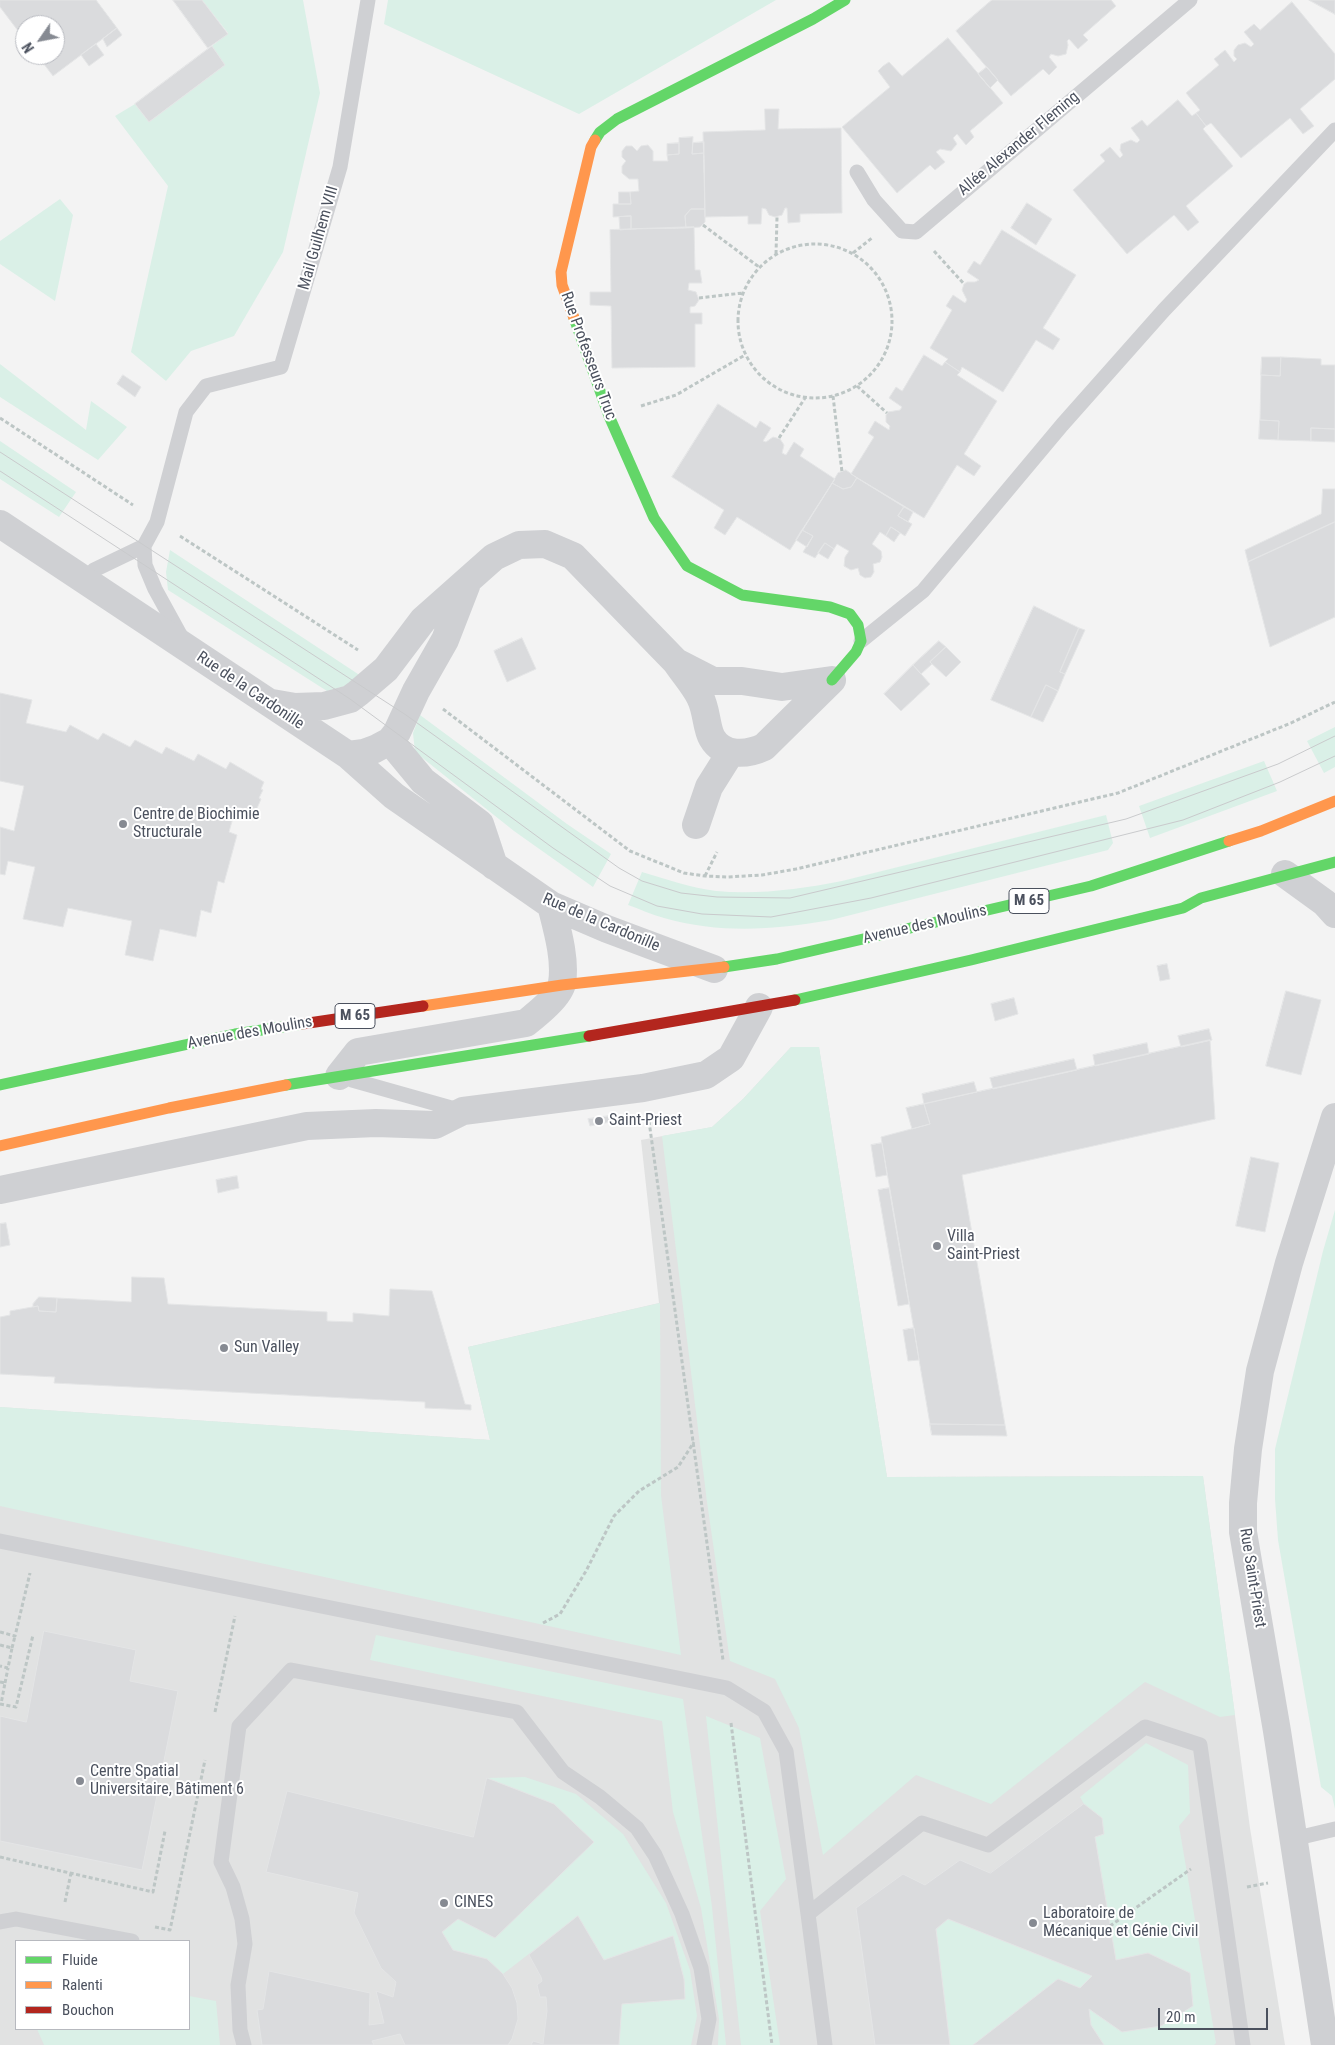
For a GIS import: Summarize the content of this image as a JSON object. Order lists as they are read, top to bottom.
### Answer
{
  "streets": {
    "main road": ["Rue Professeurs Truc", "M 65", "Avenue des Moulins"],
    "street": ["Rue de la Cardonille", "Rue Saint-Priest"],
    "lane": ["Allée Alexander Fleming", "Mail Guilhem VIII"]
  },
  "crossings": [
    ["Rue de la Cardonille", "Avenue des Moulins"]
  ],
  "places": [
    "Centre de Biochimie Structurale",
    "Saint-Priest",
    "Villa Saint-Priest",
    "Sun Valley",
    "Centre Spatial Universitaire, Bâtiment 6",
    "CINES",
    "Laboratoire de Mécanique et Génie Civil"
  ],
  "legend": ["Fluide", "Ralenti", "Bouchon"],
  "scale_bar": "20 m",
  "north": "bottom left"
}
